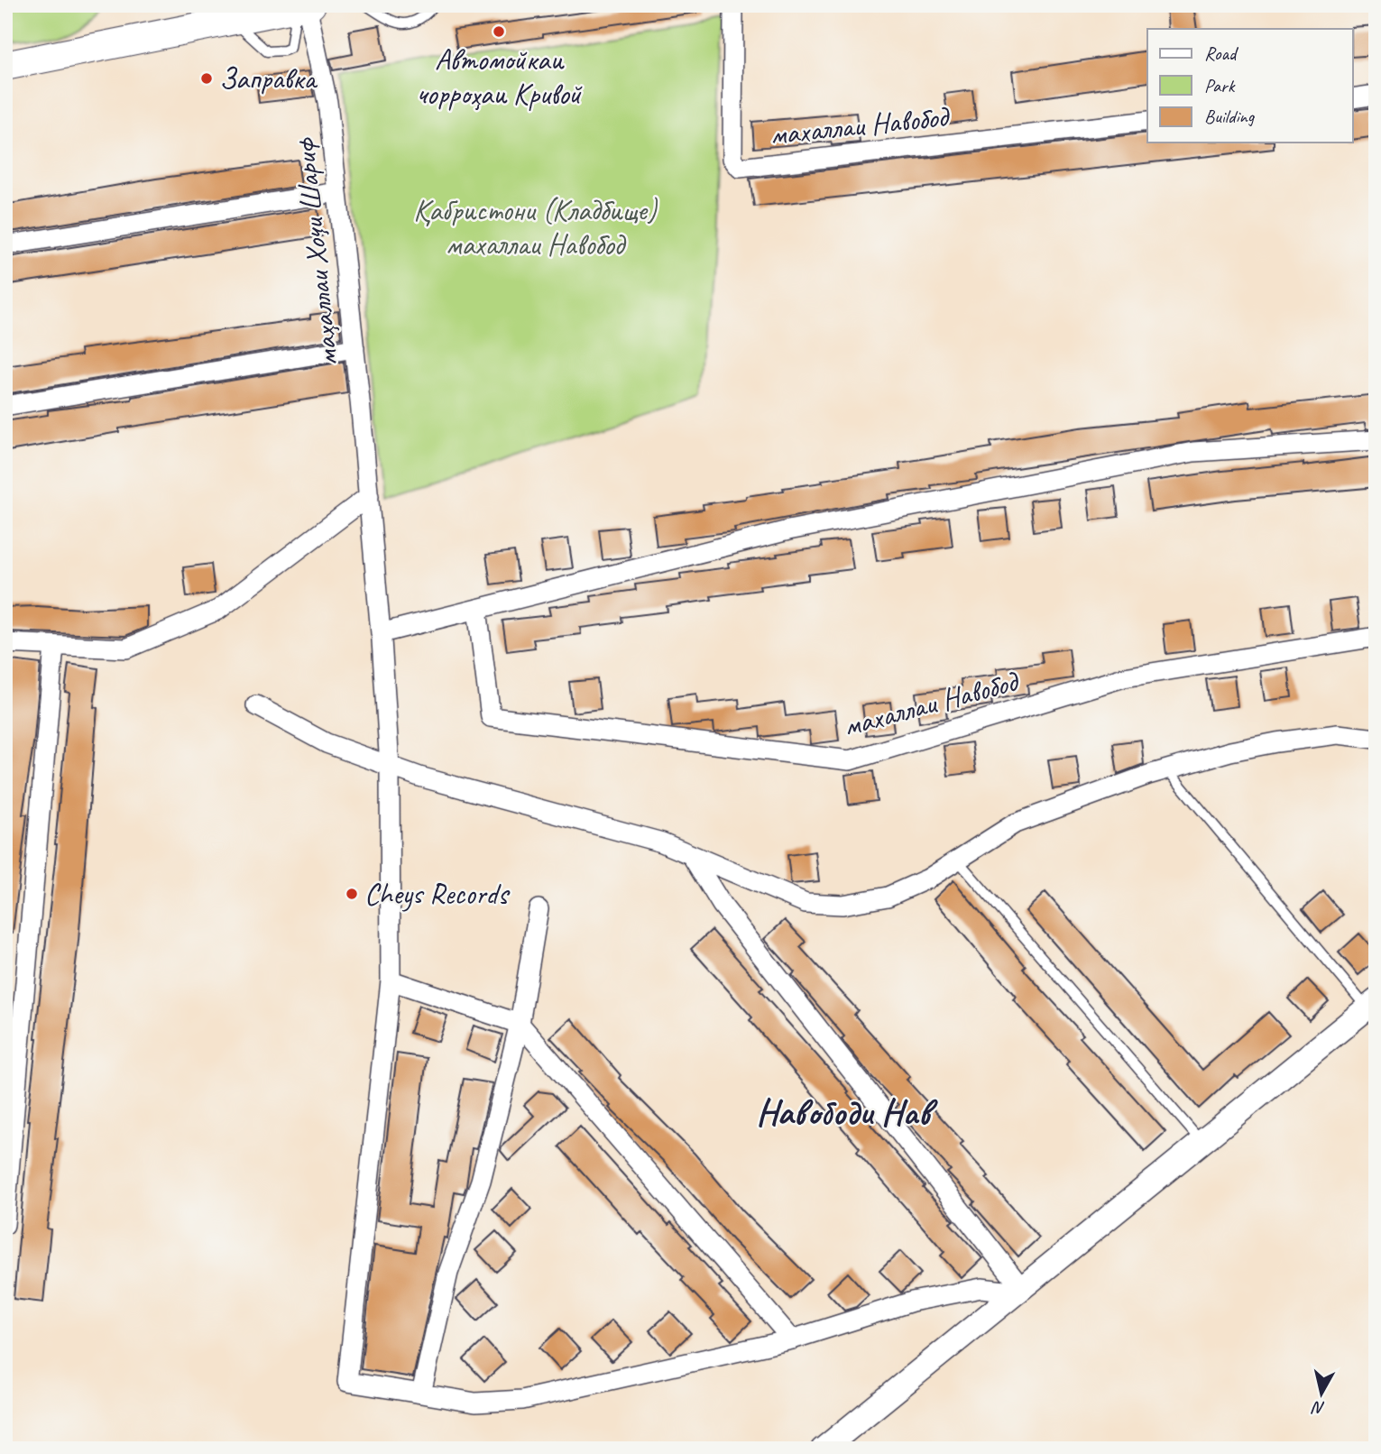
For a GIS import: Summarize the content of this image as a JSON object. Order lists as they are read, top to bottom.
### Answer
{
  "streets": {
    "street": ["махаллаи Навобод", "маҳаллаи Хоҷи Шариф"]
  },
  "districts": ["Навободи Нав"],
  "parks": ["Қабристони (Кладбище) махаллаи Навобод"],
  "places": ["Автомойкаи чорроҳаи Кривой", "Заправка", "Cheys Records"],
  "legend": ["Road", "Park", "Building"],
  "north": "bottom"
}
